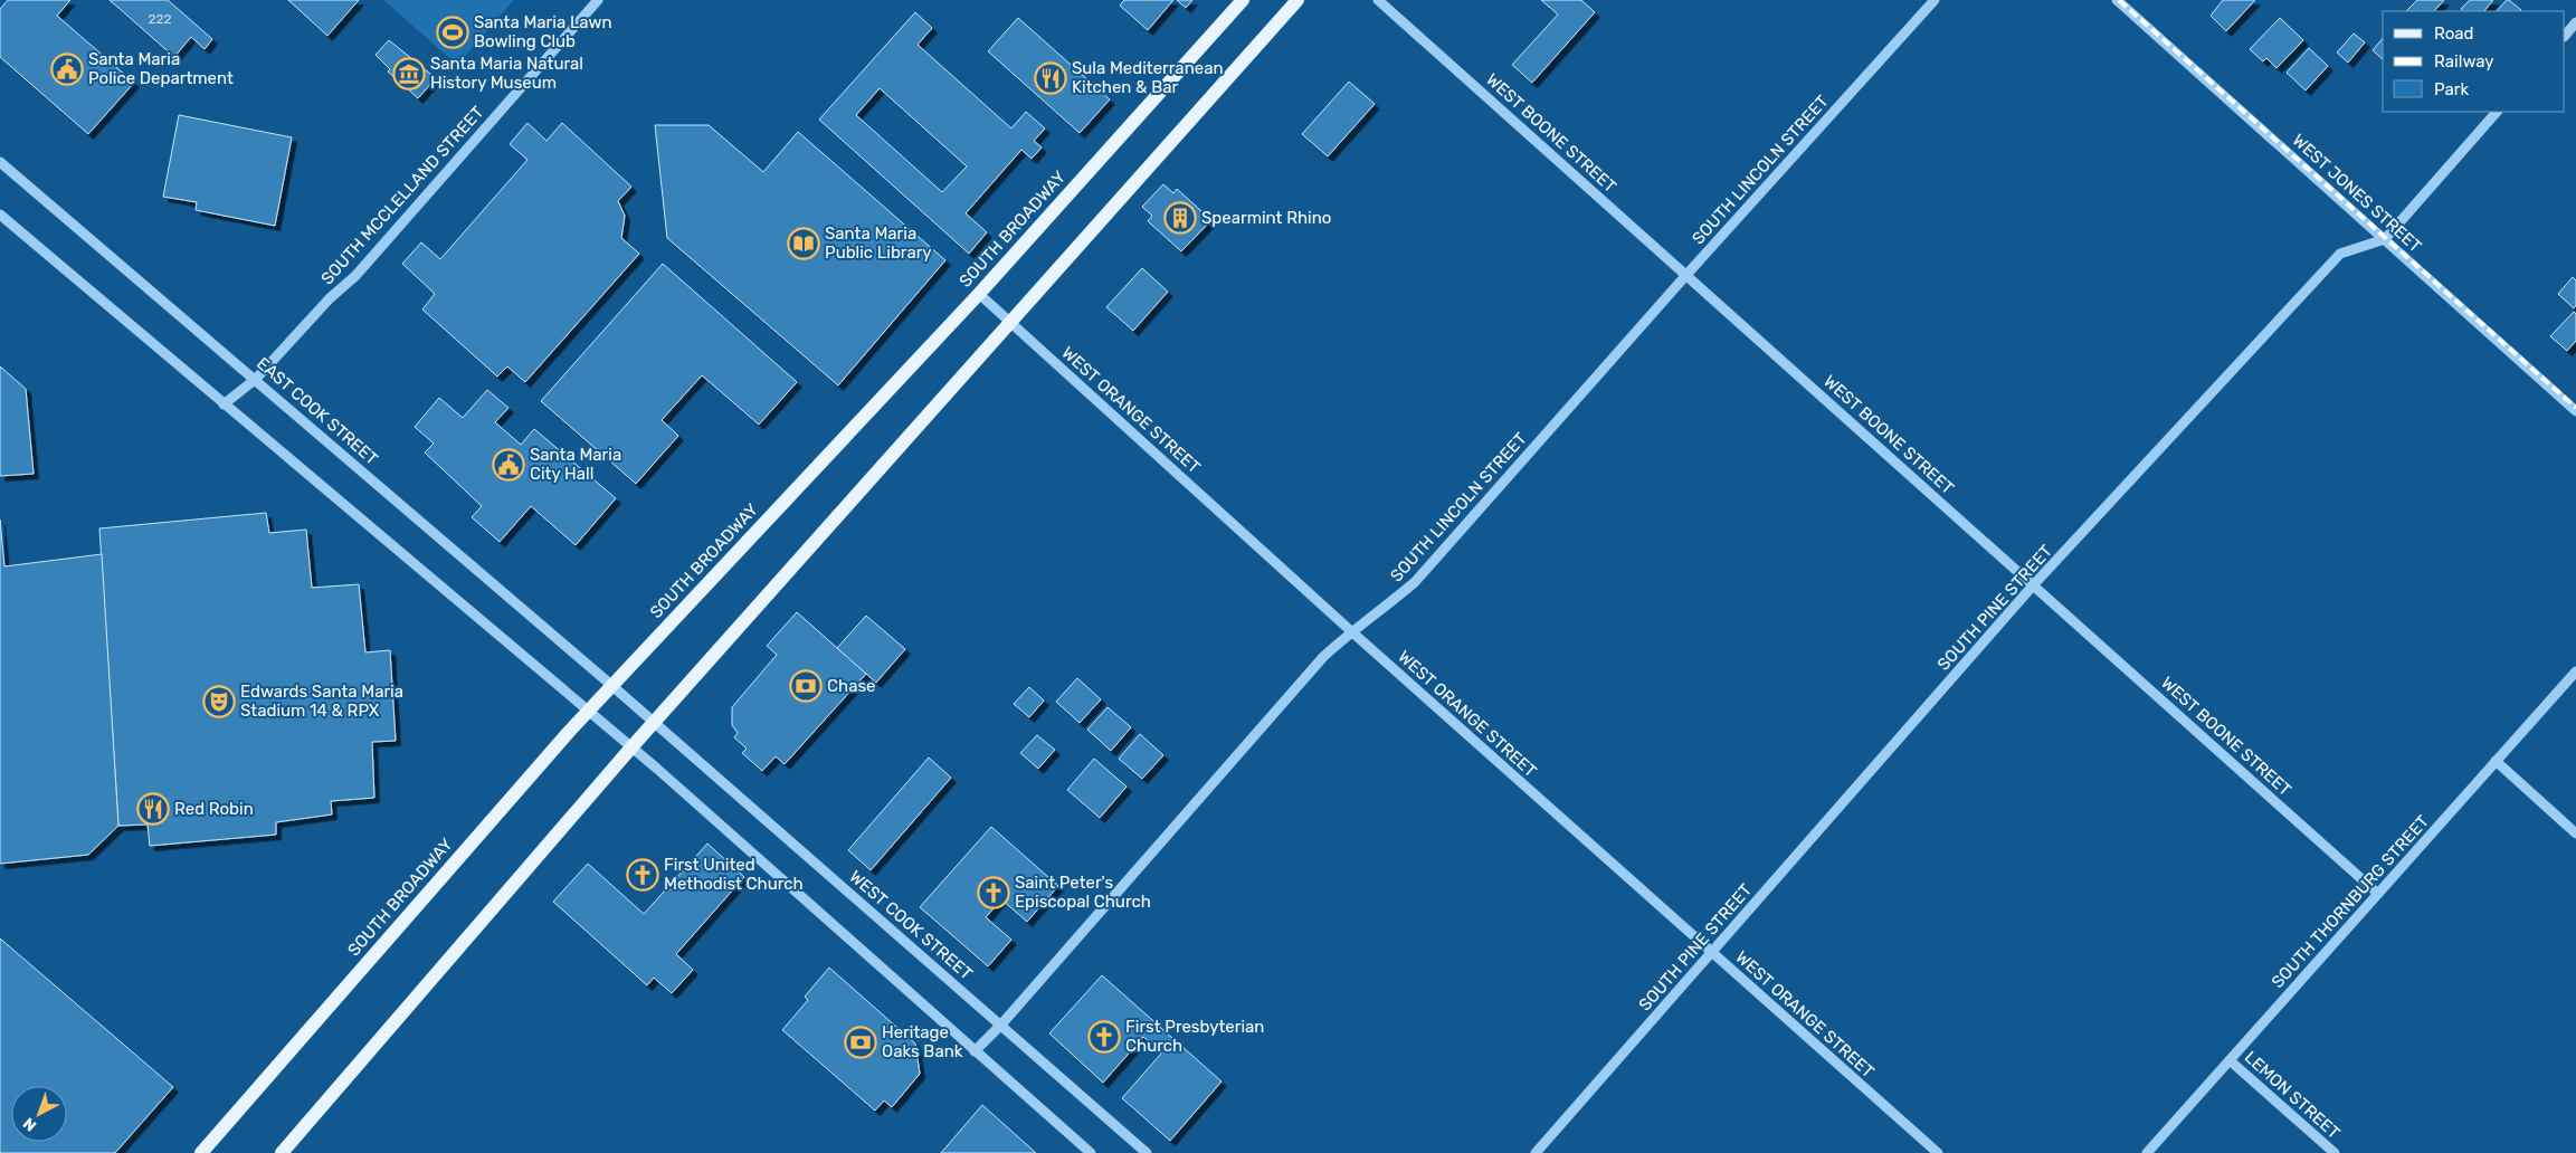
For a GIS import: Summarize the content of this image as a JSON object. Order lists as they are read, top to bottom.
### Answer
{
  "streets": {
    "main road": ["SOUTH BROADWAY"],
    "street": [
      "WEST BOONE STREET",
      "SOUTH LINCOLN STREET",
      "WEST JONES STREET",
      "SOUTH MCCLELLAND STREET",
      "WEST ORANGE STREET",
      "EAST COOK STREET",
      "SOUTH PINE STREET",
      "SOUTH THORNBURG STREET",
      "WEST COOK STREET",
      "LEMON STREET"
    ]
  },
  "crossings": [
    ["WEST BOONE STREET", "SOUTH LINCOLN STREET"],
    ["WEST BOONE STREET", "SOUTH PINE STREET"],
    ["WEST BOONE STREET", "SOUTH THORNBURG STREET"],
    ["SOUTH LINCOLN STREET", "WEST ORANGE STREET"],
    ["SOUTH LINCOLN STREET", "WEST COOK STREET"],
    ["WEST JONES STREET", "SOUTH PINE STREET"],
    ["SOUTH MCCLELLAND STREET", "EAST COOK STREET"],
    ["SOUTH BROADWAY", "WEST ORANGE STREET"],
    ["SOUTH BROADWAY", "EAST COOK STREET"],
    ["WEST ORANGE STREET", "SOUTH PINE STREET"],
    ["EAST COOK STREET", "WEST COOK STREET"],
    ["SOUTH THORNBURG STREET", "LEMON STREET"]
  ],
  "places": {
    "sports": ["Santa Maria Lawn Bowling Club"],
    "public building": ["Santa Maria Police Department", "Santa Maria City Hall"],
    "museum": ["Santa Maria Natural History Museum"],
    "restaurant": ["Sula Mediterranean Kitchen & Bar", "Red Robin"],
    "building": ["Spearmint Rhino"],
    "library": ["Santa Maria Public Library"],
    "bank": ["Chase", "Heritage Oaks Bank"],
    "theatre": ["Edwards Santa Maria Stadium 14 & RPX"],
    "church": ["First United Methodist Church", "Saint Peter's Episcopal Church", "First Presbyterian Church"]
  },
  "house_numbers": ["222"],
  "legend": ["Road", "Railway", "Park"],
  "north": "bottom left"
}
